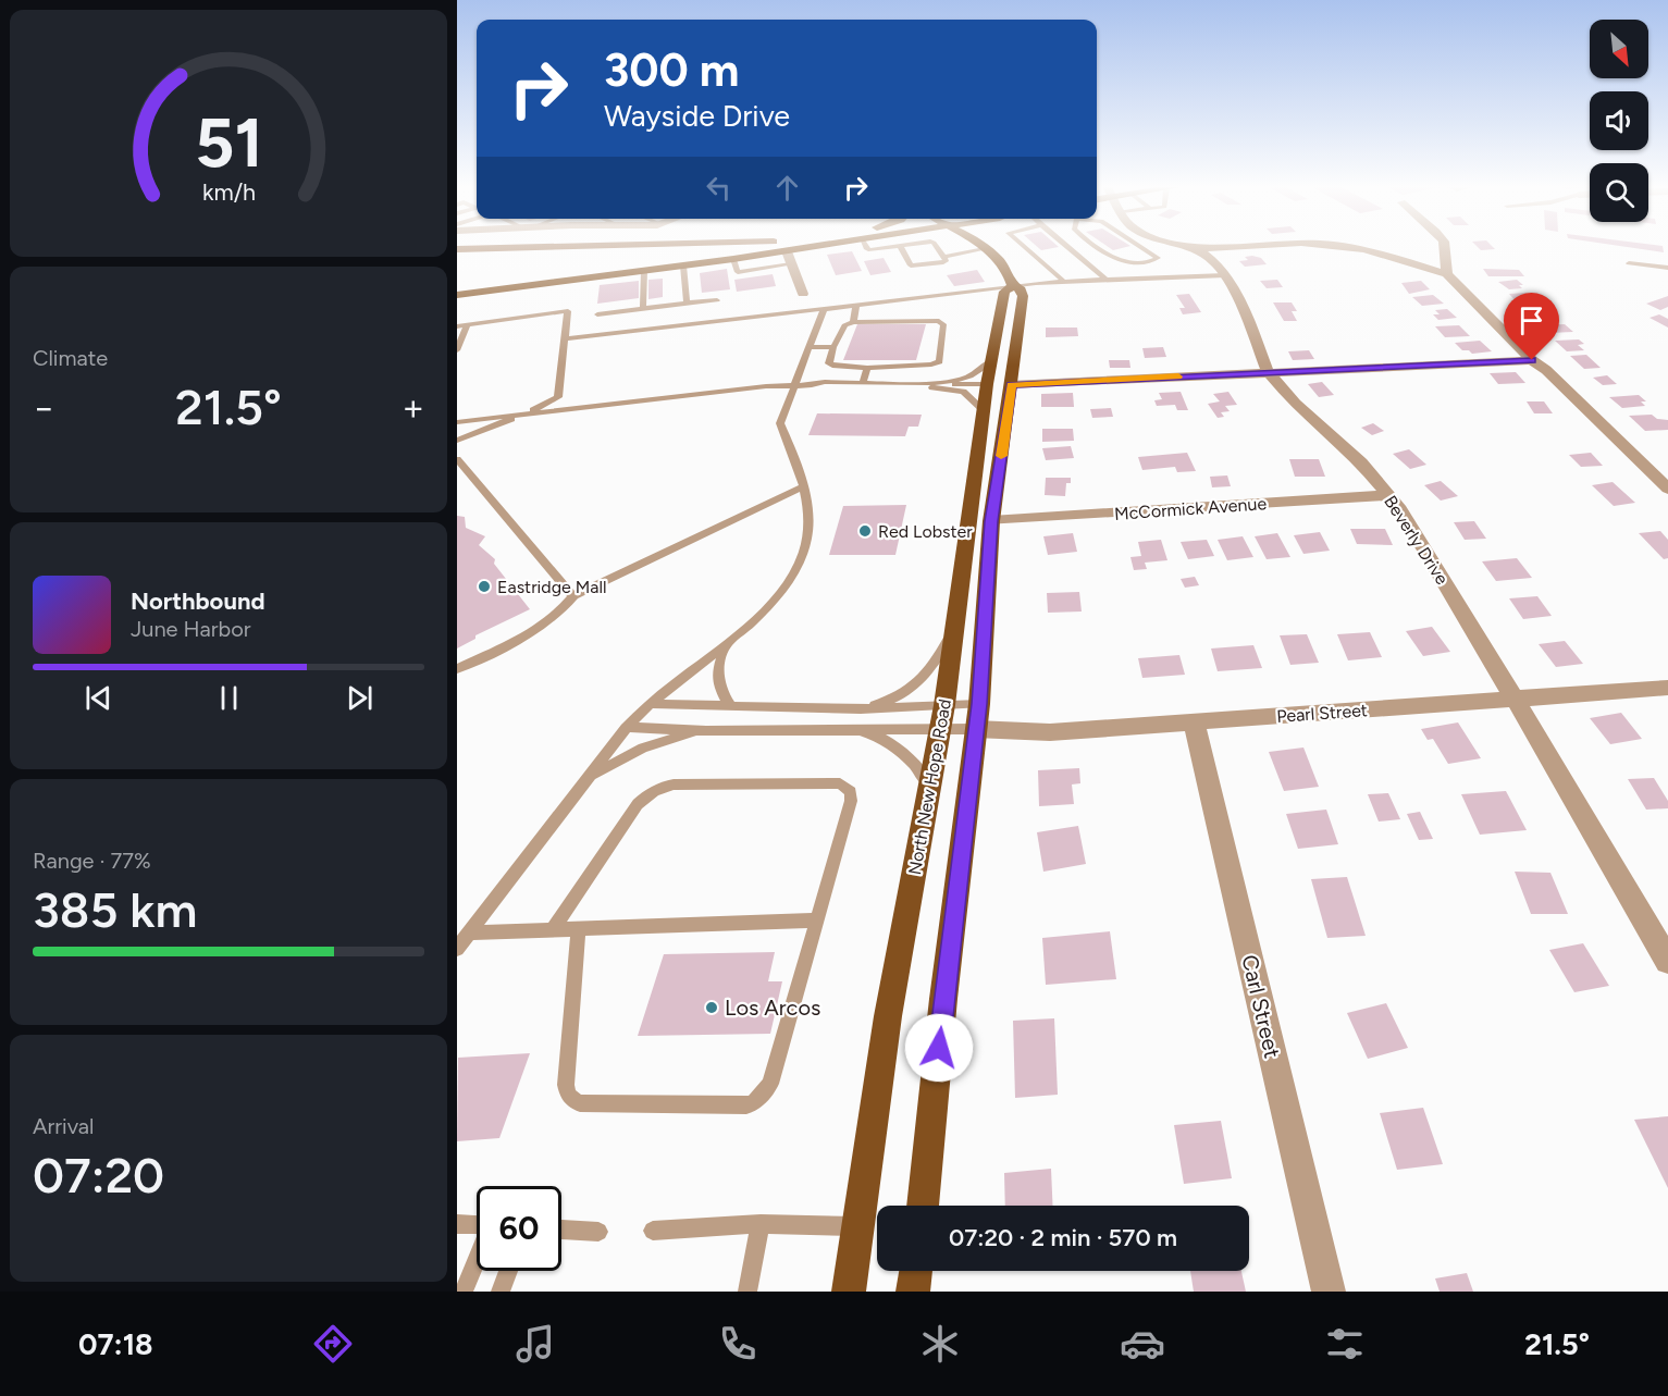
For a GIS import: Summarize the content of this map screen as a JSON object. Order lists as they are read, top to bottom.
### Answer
{
  "streets": {
    "main road": ["North New Hope Road"],
    "street": [
      "McCormick Avenue",
      "Beverly Drive",
      "Pearl Street",
      "Carl Street"
    ]
  },
  "crossings": [
    ["McCormick Avenue", "Beverly Drive"],
    ["McCormick Avenue", "North New Hope Road"],
    ["Beverly Drive", "Pearl Street"],
    ["Pearl Street", "North New Hope Road"],
    ["Pearl Street", "Carl Street"]
  ],
  "places": ["Red Lobster", "Eastridge Mall", "Los Arcos"],
  "north": "bottom right",
  "page": {
    "turn": ["300 m", "Wayside Drive"],
    "tile": [
      "Climate",
      ["Range · 77%", "385 km"],
      ["Arrival", "07:20"]
    ],
    "heat": ["−", "21.5°", "+"],
    "song": ["Northbound", "June Harbor"],
    "limit": "60",
    "trip": "07:20 · 2 min · 570 m",
    "tabs": ["07:18", "21.5°"],
    "gauge": ["51", "km/h"]
  }
}
